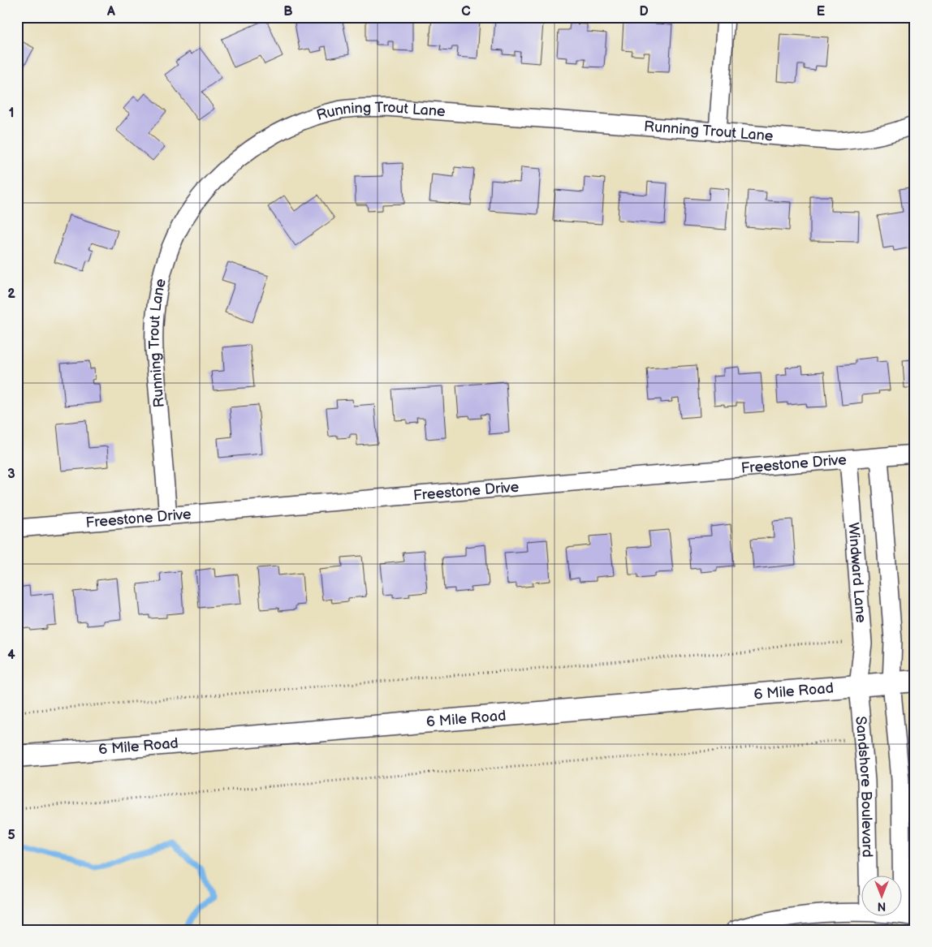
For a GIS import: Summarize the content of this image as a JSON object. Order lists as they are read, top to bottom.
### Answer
{
  "streets": {
    "street": [
      "Running Trout Lane",
      "Freestone Drive",
      "Windward Lane",
      "6 Mile Road",
      "Sandshore Boulevard"
    ]
  },
  "crossings": [
    ["Running Trout Lane", "Freestone Drive"],
    ["Freestone Drive", "Windward Lane"],
    ["Windward Lane", "6 Mile Road"],
    ["Windward Lane", "Sandshore Boulevard"],
    ["6 Mile Road", "Sandshore Boulevard"]
  ],
  "north": "bottom",
  "grid": {
    "columns": [
      "A",
      "B",
      "C",
      "D",
      "E"
    ],
    "rows": [
      "1",
      "2",
      "3",
      "4",
      "5"
    ]
  }
}
